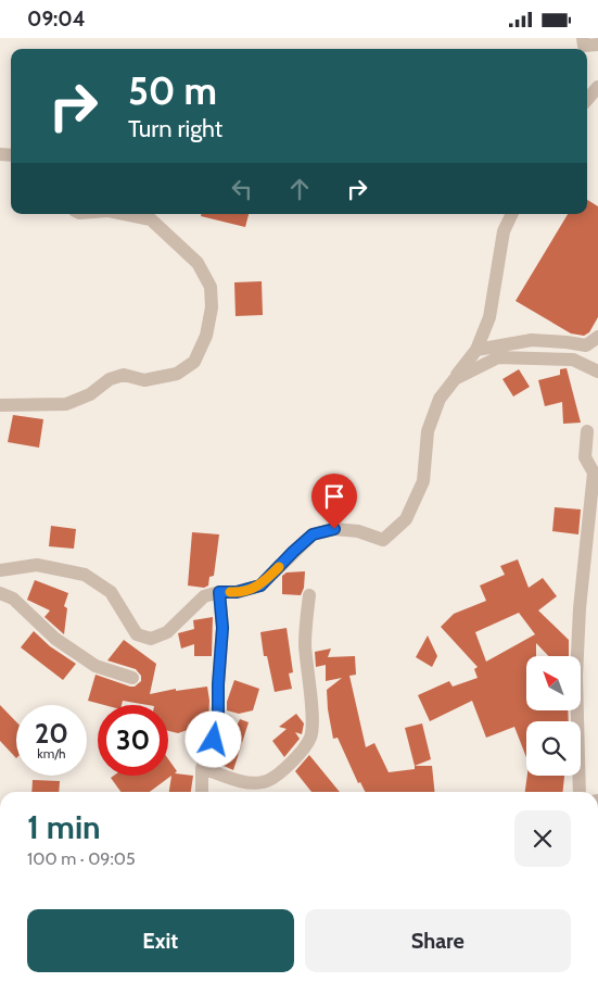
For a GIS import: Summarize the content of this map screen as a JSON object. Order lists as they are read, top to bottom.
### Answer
{
  "north": "top left",
  "page": {
    "status": "09:04",
    "turn": ["50 m", "Turn right"],
    "speed": "20 km/h",
    "limit": "30",
    "heading": ["1 min", "100 m · 09:05"],
    "buttons": ["Exit", "Share"]
  }
}
